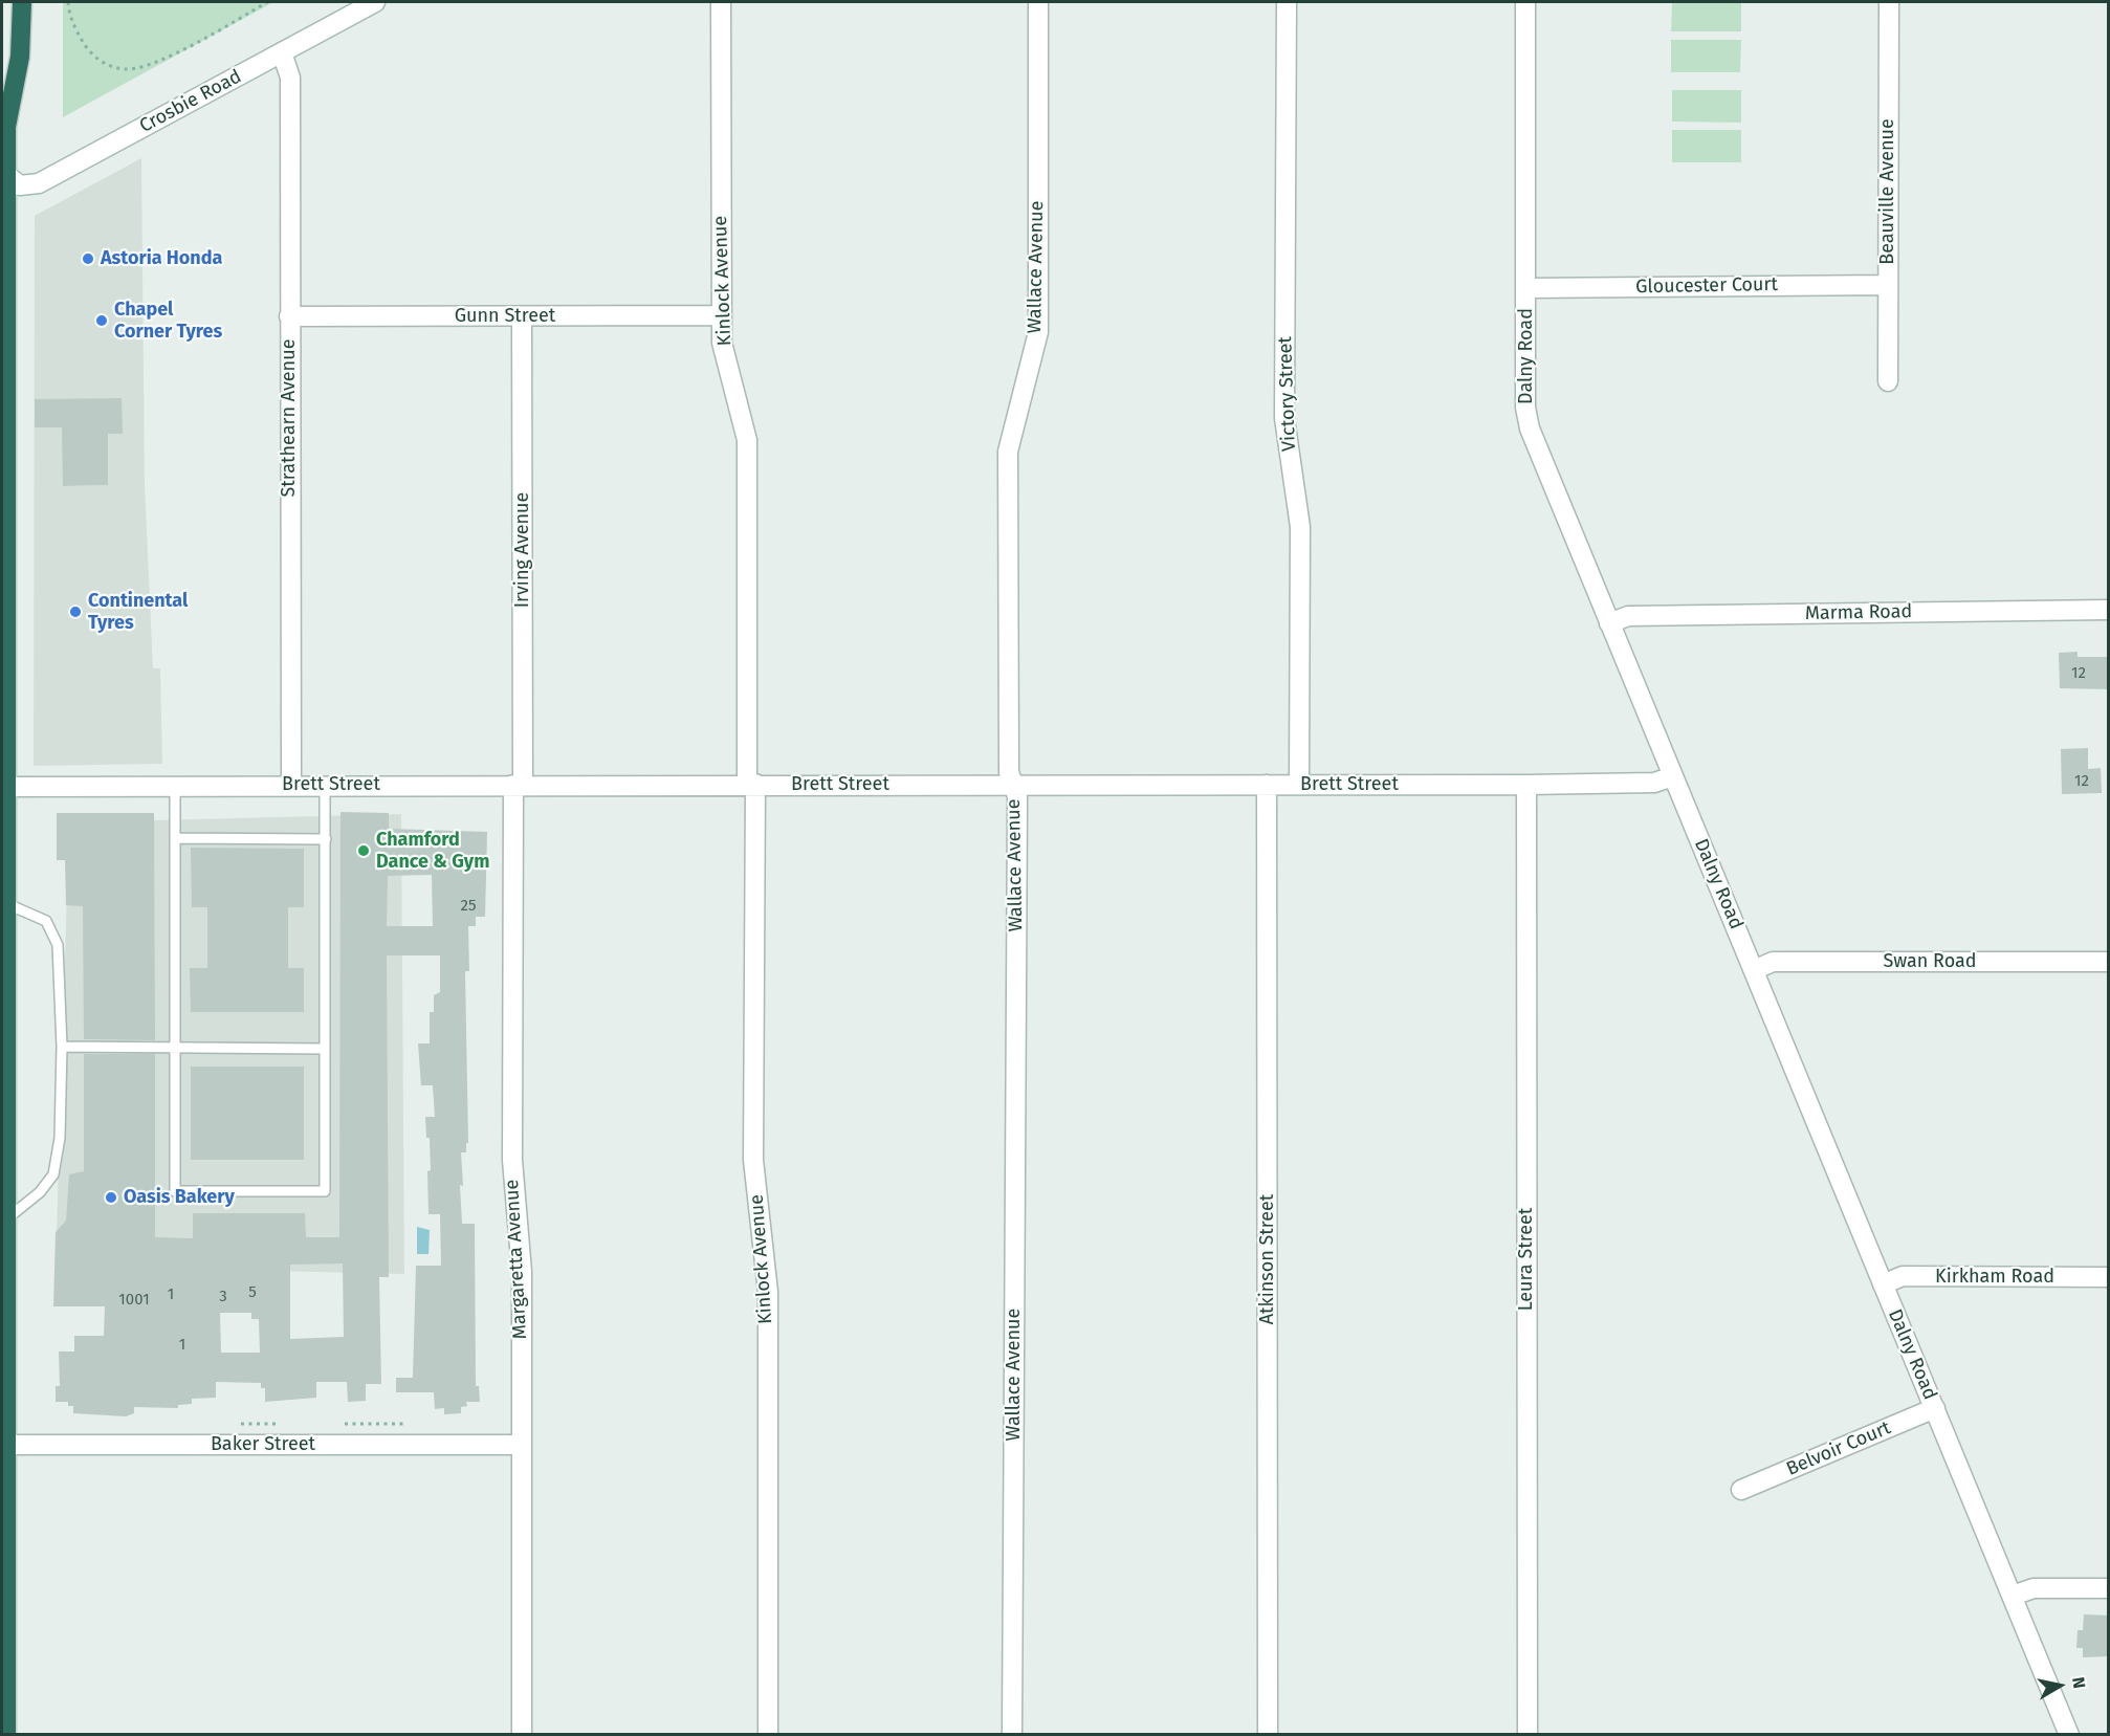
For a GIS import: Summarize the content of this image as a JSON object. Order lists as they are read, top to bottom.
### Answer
{
  "streets": {
    "street": [
      "Crosbie Road",
      "Beauville Avenue",
      "Wallace Avenue",
      "Kinlock Avenue",
      "Gloucester Court",
      "Gunn Street",
      "Dalny Road",
      "Victory Street",
      "Strathearn Avenue",
      "Irving Avenue",
      "Marma Road",
      "Brett Street",
      "Swan Road",
      "Margaretta Avenue",
      "Atkinson Street",
      "Leura Street",
      "Kirkham Road",
      "Baker Street",
      "Belvoir Court"
    ]
  },
  "crossings": [
    ["Crosbie Road", "Strathearn Avenue"],
    ["Beauville Avenue", "Gloucester Court"],
    ["Wallace Avenue", "Brett Street"],
    ["Kinlock Avenue", "Gunn Street"],
    ["Kinlock Avenue", "Brett Street"],
    ["Gloucester Court", "Dalny Road"],
    ["Gunn Street", "Strathearn Avenue"],
    ["Gunn Street", "Irving Avenue"],
    ["Dalny Road", "Marma Road"],
    ["Dalny Road", "Brett Street"],
    ["Dalny Road", "Swan Road"],
    ["Dalny Road", "Kirkham Road"],
    ["Dalny Road", "Belvoir Court"],
    ["Victory Street", "Brett Street"],
    ["Strathearn Avenue", "Brett Street"],
    ["Irving Avenue", "Brett Street"],
    ["Irving Avenue", "Margaretta Avenue"],
    ["Brett Street", "Margaretta Avenue"],
    ["Brett Street", "Atkinson Street"],
    ["Brett Street", "Leura Street"],
    ["Margaretta Avenue", "Baker Street"]
  ],
  "places": [
    "Astoria Honda",
    "Chapel Corner Tyres",
    "Continental Tyres",
    "Chamford Dance & Gym",
    "Oasis Bakery"
  ],
  "house_numbers": [
    "12",
    "12",
    "25",
    "5",
    "1",
    "3",
    "1001",
    "1"
  ],
  "north": "right"
}
